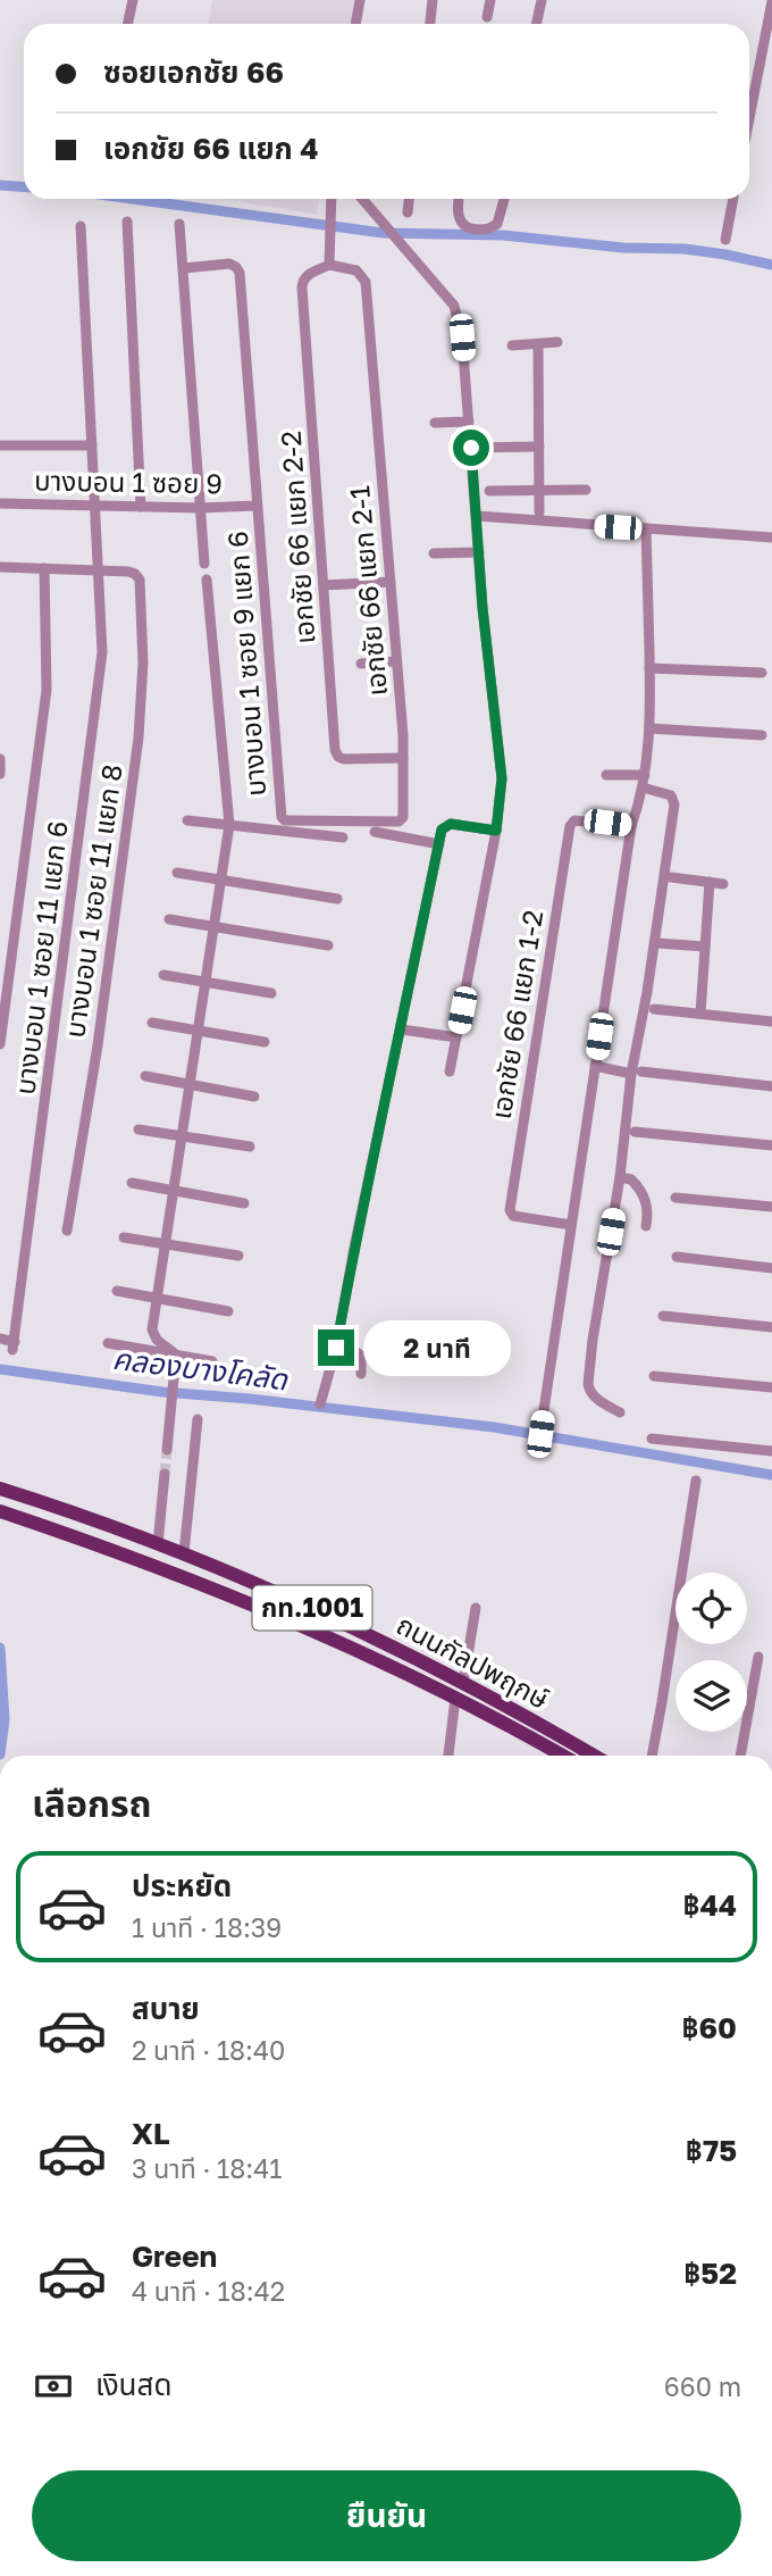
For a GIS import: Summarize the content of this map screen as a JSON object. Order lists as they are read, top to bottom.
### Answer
{
  "streets": {
    "main road": ["กท.1001", "ถนนกัลปพฤกษ์"],
    "street": [
      "บางบอน 1 ซอย 9",
      "เอกชัย 66 แยก 2-2",
      "เอกชัย 66 แยก 2-1",
      "บางบอน 1 ซอย 9 แยก 6",
      "บางบอน 1 ซอย 11 แยก 8",
      "บางบอน 1 ซอย 11 แยก 6",
      "เอกชัย 66 แยก 1-2"
    ]
  },
  "crossings": [
    ["บางบอน 1 ซอย 9", "บางบอน 1 ซอย 9 แยก 6"],
    ["บางบอน 1 ซอย 9", "บางบอน 1 ซอย 11 แยก 6"],
    ["เอกชัย 66 แยก 2-2", "เอกชัย 66 แยก 2-1"],
    ["เอกชัย 66 แยก 2-1", "บางบอน 1 ซอย 9 แยก 6"],
    ["บางบอน 1 ซอย 11 แยก 8", "บางบอน 1 ซอย 11 แยก 6"]
  ],
  "water": ["คลองบางโคลัด"],
  "page": {
    "banner": ["ซอยเอกชัย 66", "เอกชัย 66 แยก 4"],
    "bubble": "2 นาที",
    "heading": "เลือกรถ",
    "list": [
      {
        "name": "ประหยัด",
        "note": "1 นาที · 18:39",
        "value": "฿44"
      },
      {
        "name": "สบาย",
        "note": "2 นาที · 18:40",
        "value": "฿60"
      },
      {
        "name": "XL",
        "note": "3 นาที · 18:41",
        "value": "฿75"
      },
      {
        "name": "Green",
        "note": "4 นาที · 18:42",
        "value": "฿52"
      }
    ],
    "pay": ["เงินสด", "660 m"],
    "buttons": "ยืนยัน"
  }
}
